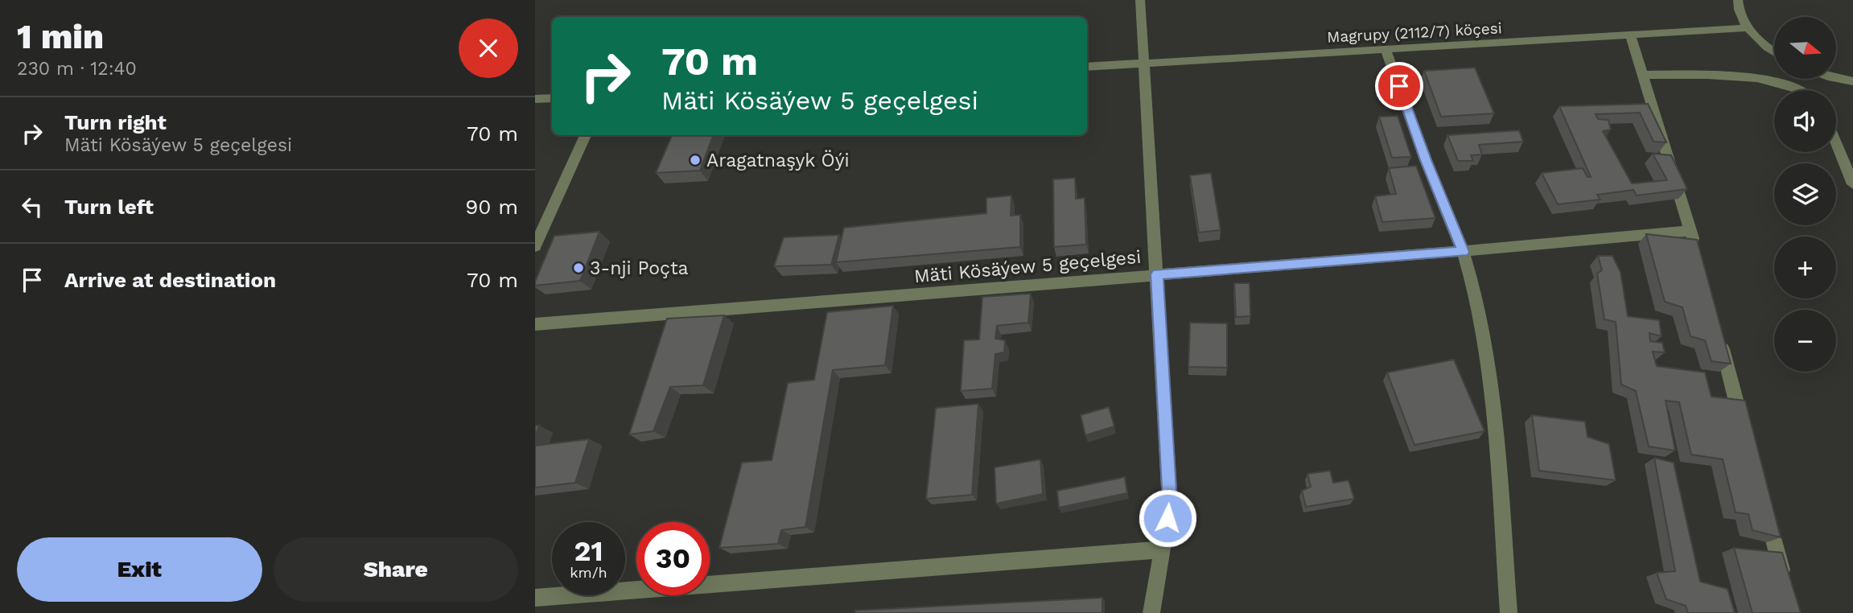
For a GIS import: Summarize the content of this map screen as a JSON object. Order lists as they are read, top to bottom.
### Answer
{
  "streets": {
    "street": ["Magrupy (2112/7) köçesi", "Mäti Kösäýew 5 geçelgesi"]
  },
  "places": ["Aragatnaşyk Öýi", "3-nji Poçta"],
  "north": "right",
  "page": {
    "heading": ["1 min", "230 m · 12:40"],
    "map_buttons": ["+", "−"],
    "turn": ["70 m", "Mäti Kösäýew 5 geçelgesi"],
    "list": [
      {
        "name": "Turn right",
        "note": "Mäti Kösäýew 5 geçelgesi",
        "value": "70 m"
      },
      {
        "name": "Turn left",
        "value": "90 m"
      },
      {
        "name": "Arrive at destination",
        "value": "70 m"
      }
    ],
    "speed": "21 km/h",
    "limit": "30",
    "buttons": ["Exit", "Share"]
  }
}
